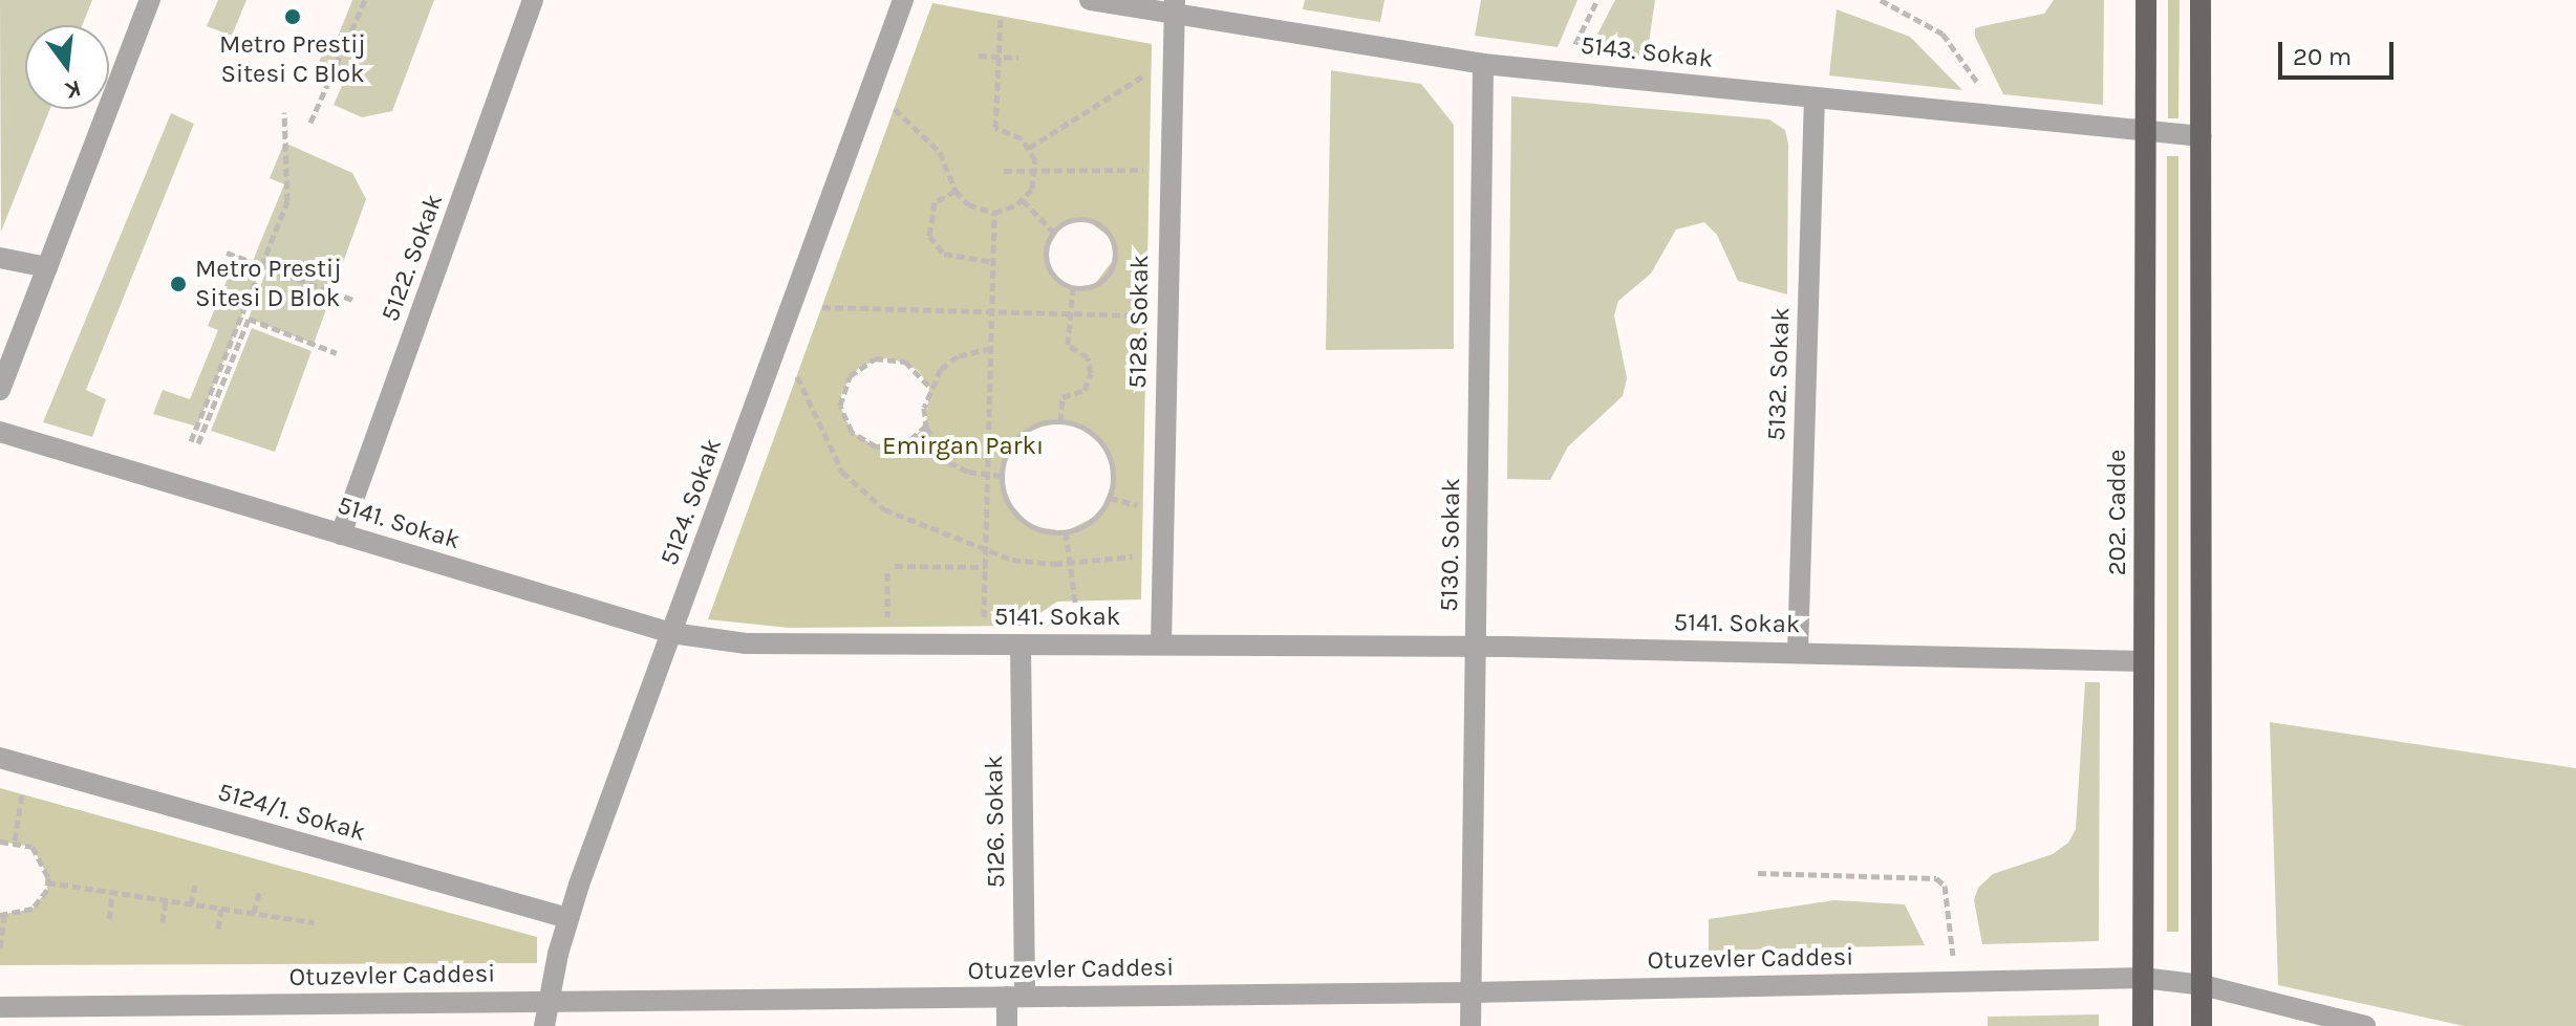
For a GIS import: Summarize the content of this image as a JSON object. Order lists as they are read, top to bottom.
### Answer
{
  "streets": {
    "main road": ["202. Cadde"],
    "street": [
      "5143. Sokak",
      "5122. Sokak",
      "5128. Sokak",
      "5132. Sokak",
      "5124. Sokak",
      "5141. Sokak",
      "5130. Sokak",
      "5124/1. Sokak",
      "5126. Sokak",
      "Otuzevler Caddesi"
    ]
  },
  "crossings": [
    ["5143. Sokak", "5128. Sokak"],
    ["5143. Sokak", "5132. Sokak"],
    ["5143. Sokak", "202. Cadde"],
    ["5143. Sokak", "5130. Sokak"],
    ["5122. Sokak", "5141. Sokak"],
    ["5128. Sokak", "5141. Sokak"],
    ["5132. Sokak", "5141. Sokak"],
    ["5124. Sokak", "5141. Sokak"],
    ["5124. Sokak", "5124/1. Sokak"],
    ["5124. Sokak", "Otuzevler Caddesi"],
    ["202. Cadde", "5141. Sokak"],
    ["202. Cadde", "Otuzevler Caddesi"],
    ["5141. Sokak", "5130. Sokak"],
    ["5141. Sokak", "5126. Sokak"],
    ["5130. Sokak", "Otuzevler Caddesi"],
    ["5126. Sokak", "Otuzevler Caddesi"]
  ],
  "parks": ["Emirgan Parkı"],
  "places": ["Metro Prestij Sitesi C Blok", "Metro Prestij Sitesi D Blok"],
  "scale_bar": "20 m",
  "north": "bottom"
}
